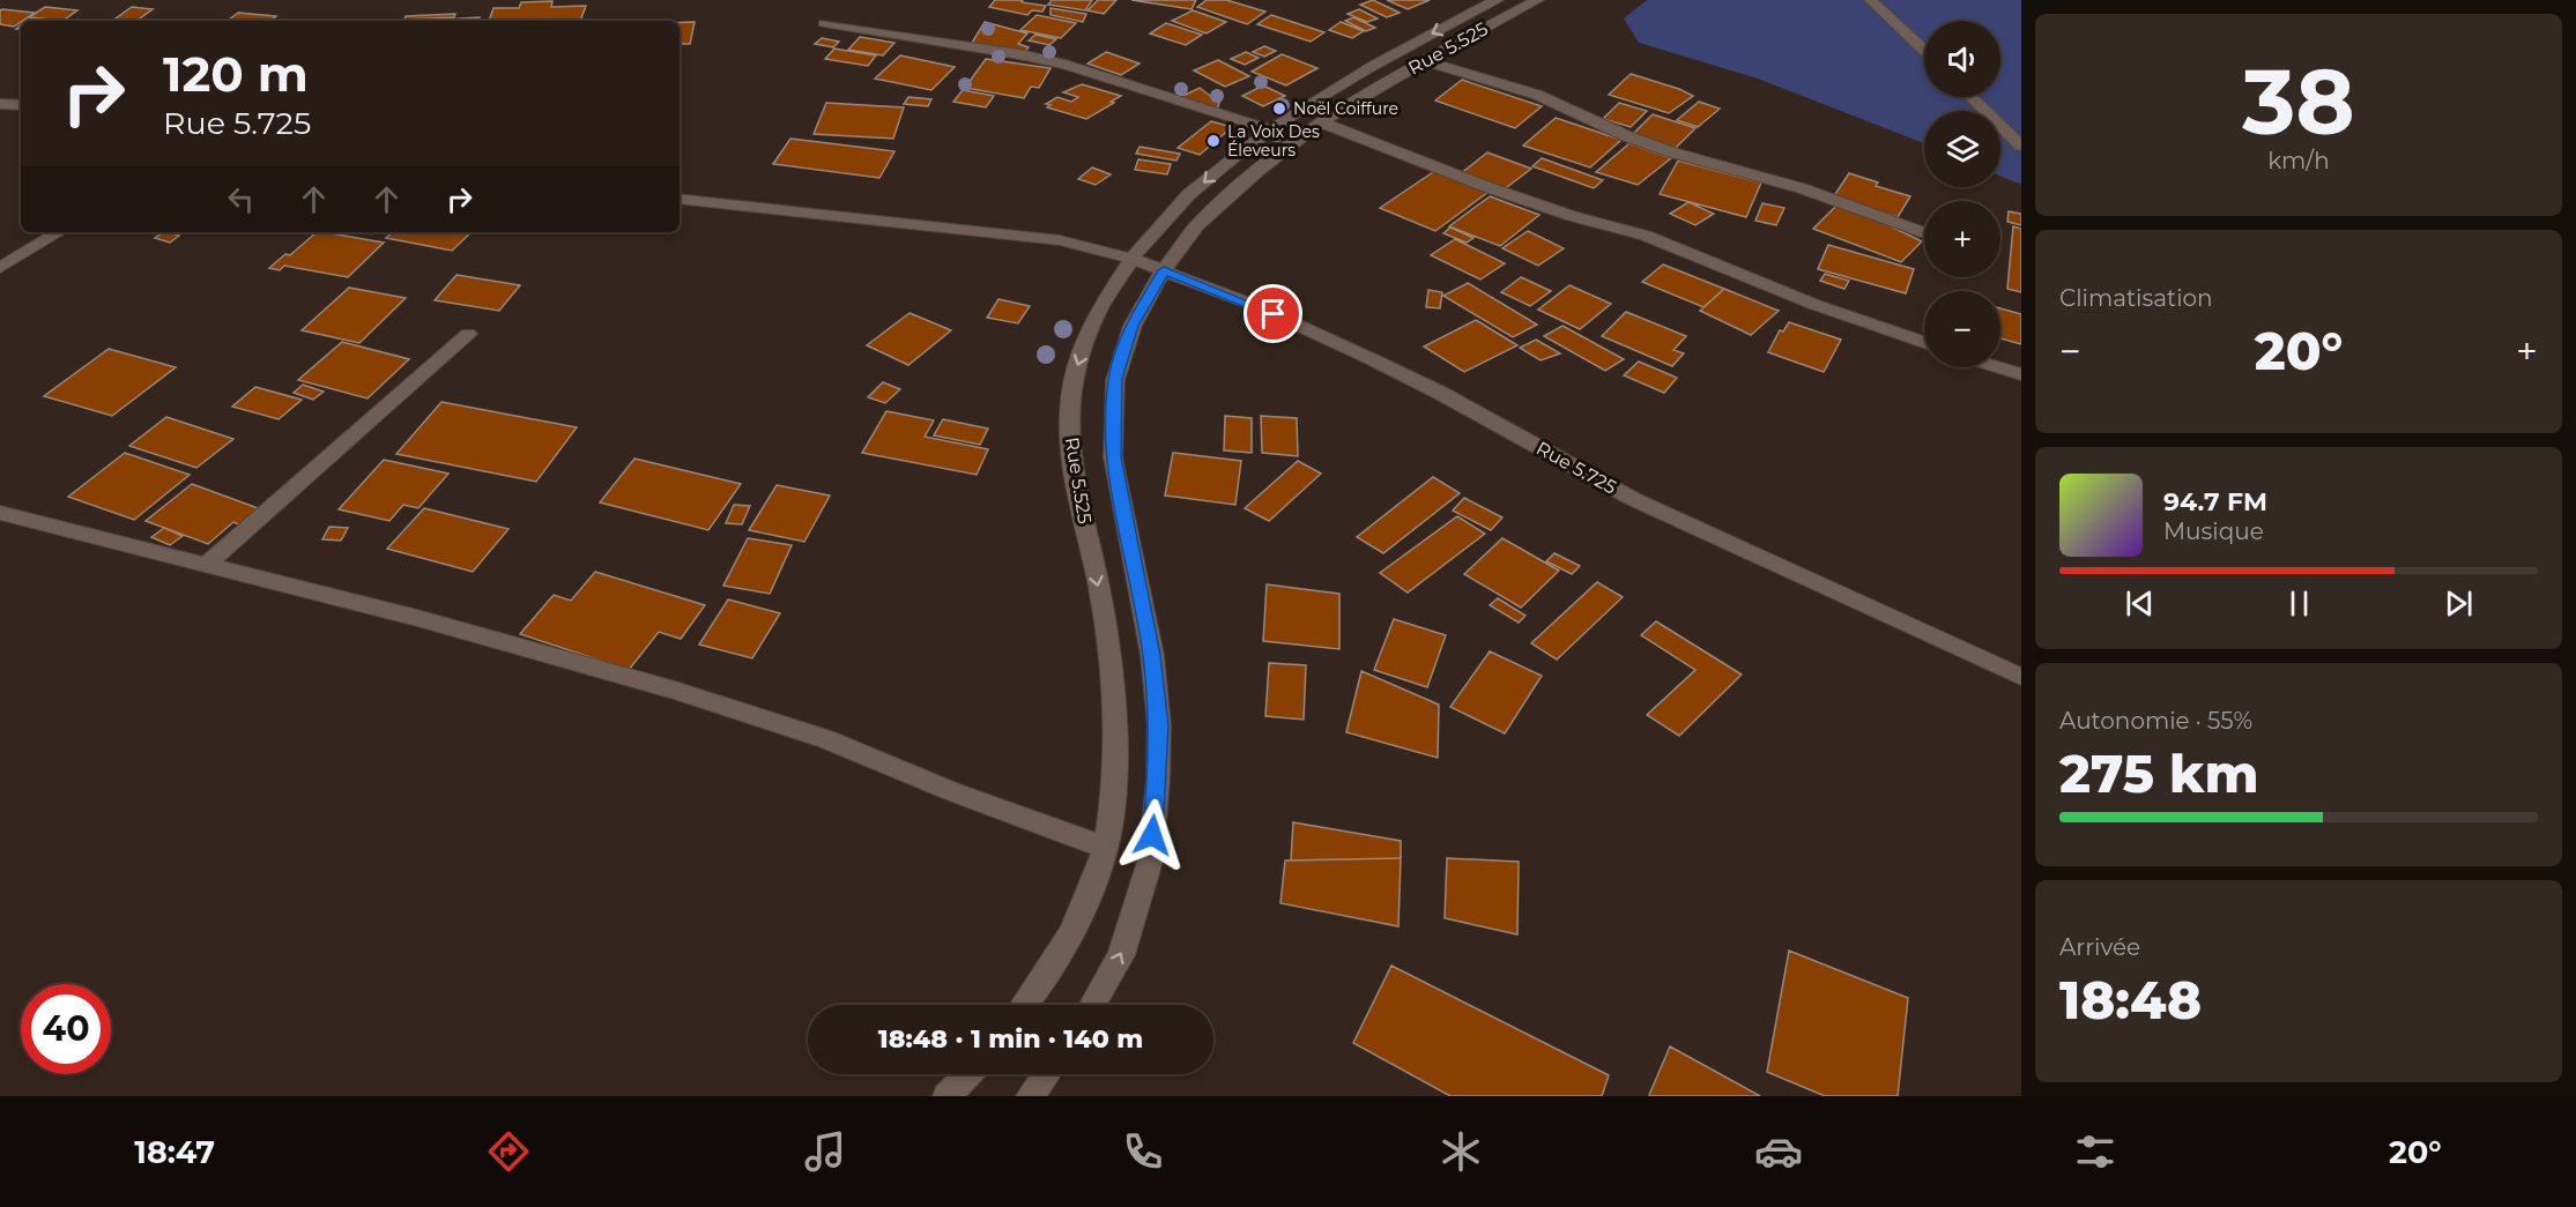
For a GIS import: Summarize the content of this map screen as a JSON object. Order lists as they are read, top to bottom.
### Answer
{
  "streets": {
    "street": ["Rue 5.525", "Rue 5.725"]
  },
  "crossings": [
    ["Rue 5.525", "Rue 5.725"]
  ],
  "places": ["Noël Coiffure", "La Voix Des Éleveurs"],
  "page": {
    "tile": [
      ["38", "km/h"],
      "Climatisation",
      ["Autonomie · 55%", "275 km"],
      ["Arrivée", "18:48"]
    ],
    "map_buttons": ["+", "−"],
    "turn": ["120 m", "Rue 5.725"],
    "heat": ["−", "20°", "+"],
    "song": ["94.7 FM", "Musique"],
    "limit": "40",
    "trip": "18:48 · 1 min · 140 m",
    "tabs": ["18:47", "20°"]
  }
}
